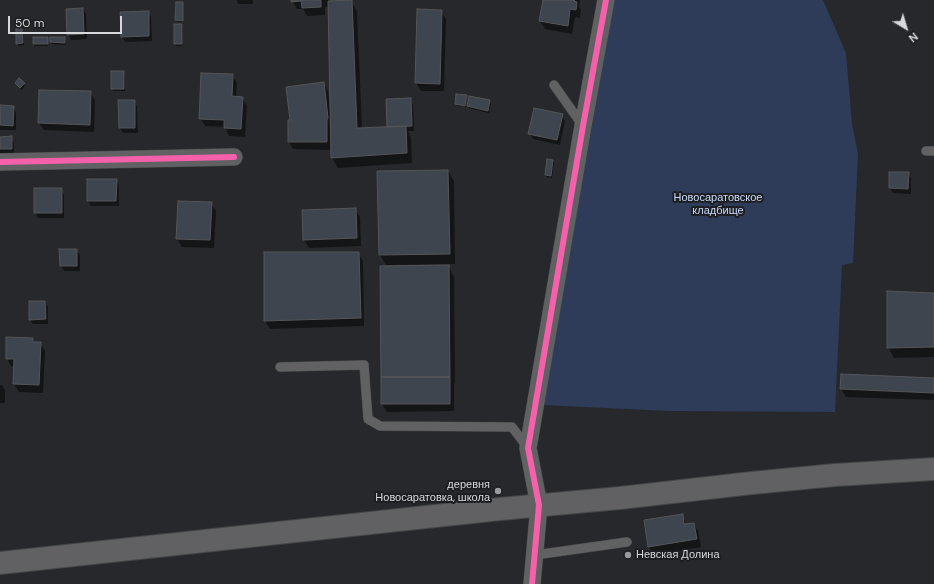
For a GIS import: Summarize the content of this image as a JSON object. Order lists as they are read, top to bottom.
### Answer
{
  "parks": ["Новосаратовское кладбище"],
  "places": ["деревня Новосаратовка, школа", "Невская Долина"],
  "scale_bar": "50 m",
  "north": "bottom right"
}
